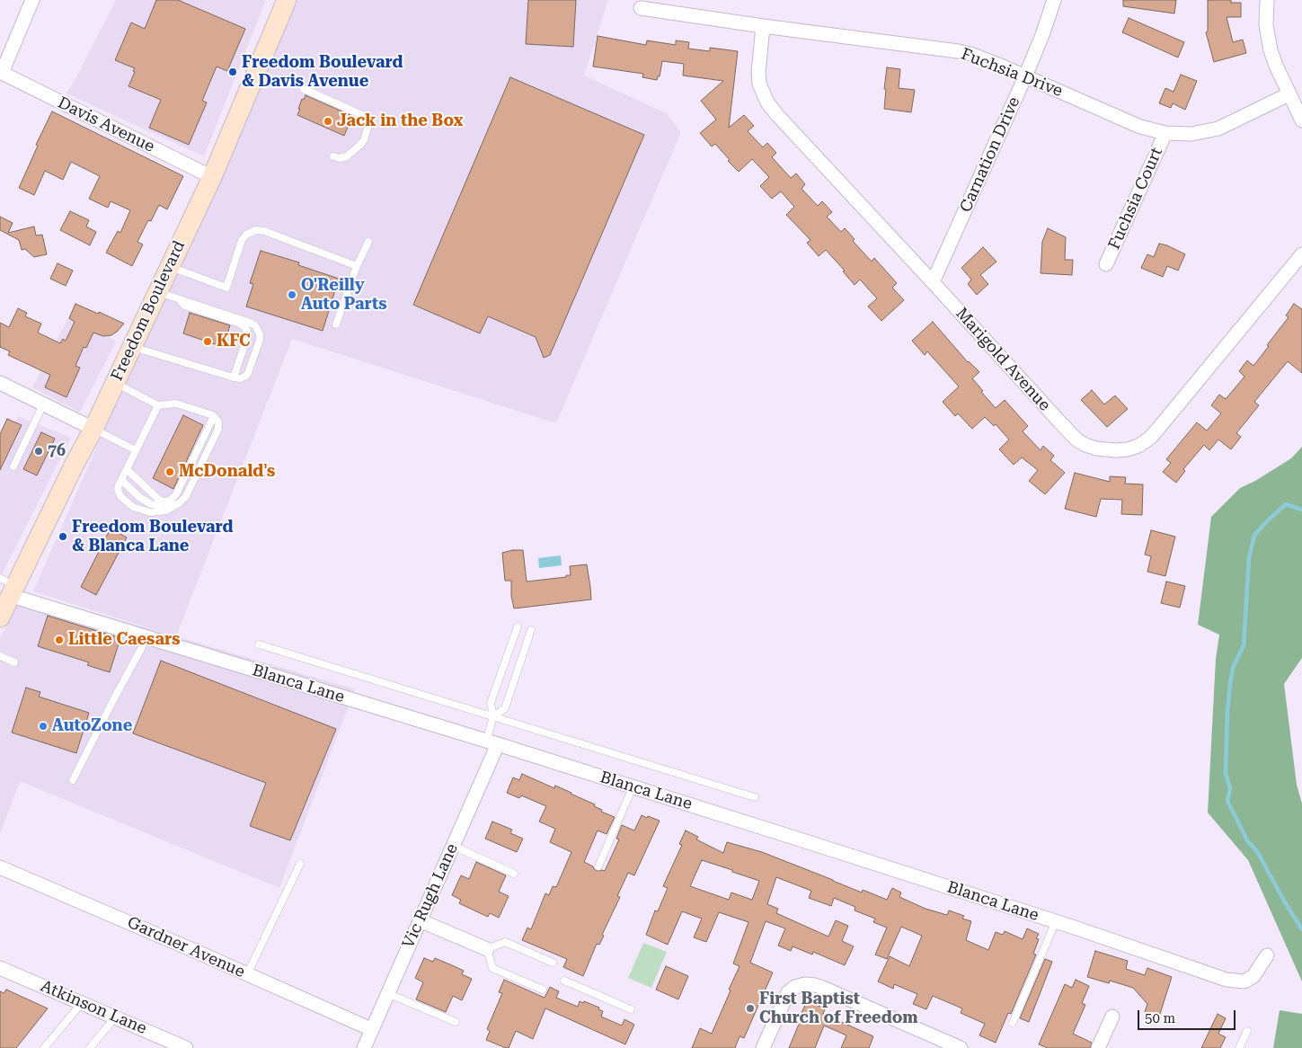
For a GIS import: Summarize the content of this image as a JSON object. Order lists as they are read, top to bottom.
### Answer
{
  "streets": {
    "main road": ["Freedom Boulevard"],
    "street": [
      "Fuchsia Drive",
      "Davis Avenue",
      "Carnation Drive",
      "Fuchsia Court",
      "Marigold Avenue",
      "Blanca Lane",
      "Vic Rugh Lane",
      "Gardner Avenue",
      "Atkinson Lane"
    ]
  },
  "crossings": [
    ["Fuchsia Drive", "Carnation Drive"],
    ["Fuchsia Drive", "Fuchsia Court"],
    ["Fuchsia Drive", "Marigold Avenue"],
    ["Davis Avenue", "Freedom Boulevard"],
    ["Carnation Drive", "Marigold Avenue"],
    ["Freedom Boulevard", "Blanca Lane"],
    ["Blanca Lane", "Vic Rugh Lane"],
    ["Vic Rugh Lane", "Gardner Avenue"]
  ],
  "places": [
    "Freedom Boulevard & Davis Avenue",
    "Jack in the Box",
    "O'Reilly Auto Parts",
    "KFC",
    "76",
    "McDonald's",
    "Freedom Boulevard & Blanca Lane",
    "Little Caesars",
    "AutoZone",
    "First Baptist Church of Freedom"
  ],
  "scale_bar": "50 m"
}
